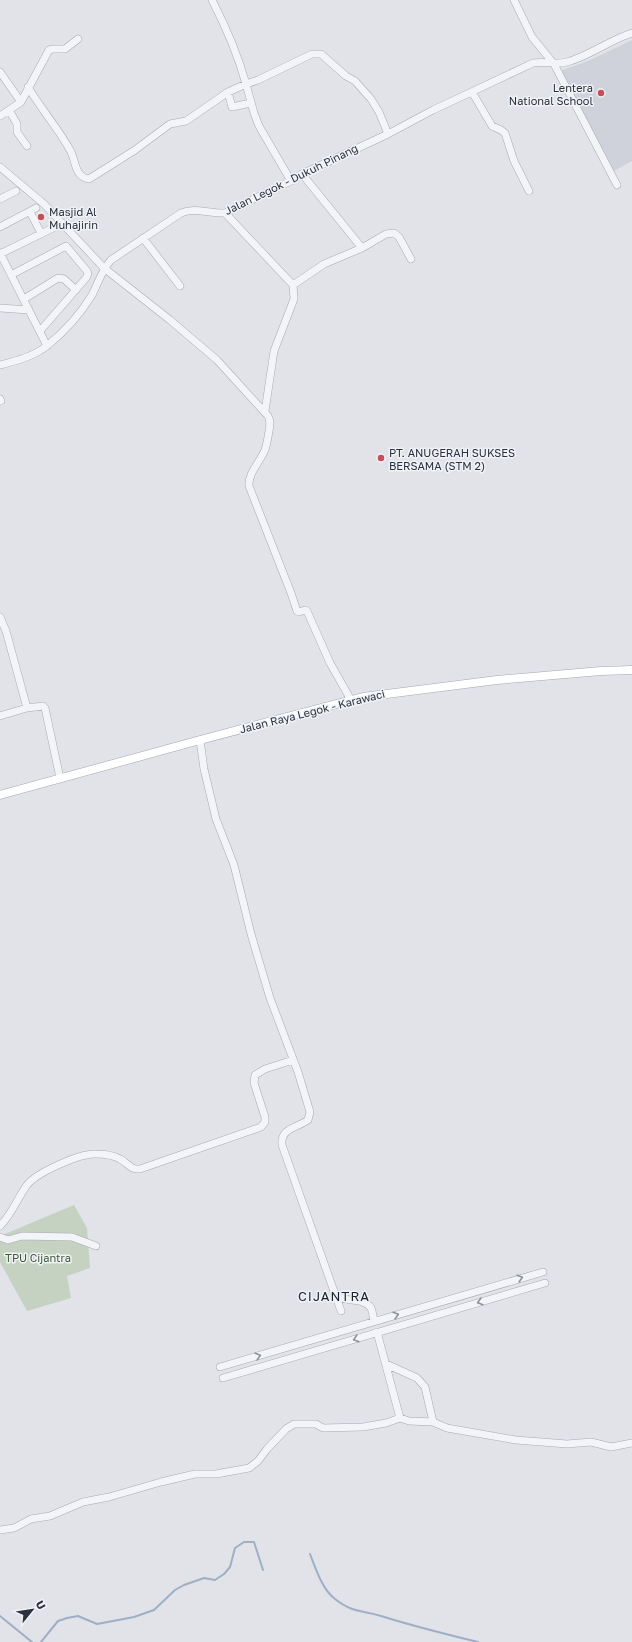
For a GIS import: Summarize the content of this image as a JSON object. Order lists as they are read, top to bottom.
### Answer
{
  "streets": {
    "main road": ["Jalan Raya Legok - Karawaci"],
    "street": ["Jalan Legok - Dukuh Pinang"]
  },
  "districts": ["CIJANTRA"],
  "parks": ["TPU Cijantra"],
  "places": ["Lentera National School", "Masjid Al Muhajirin", "PT. ANUGERAH SUKSES BERSAMA (STM 2)"],
  "north": "top right"
}
